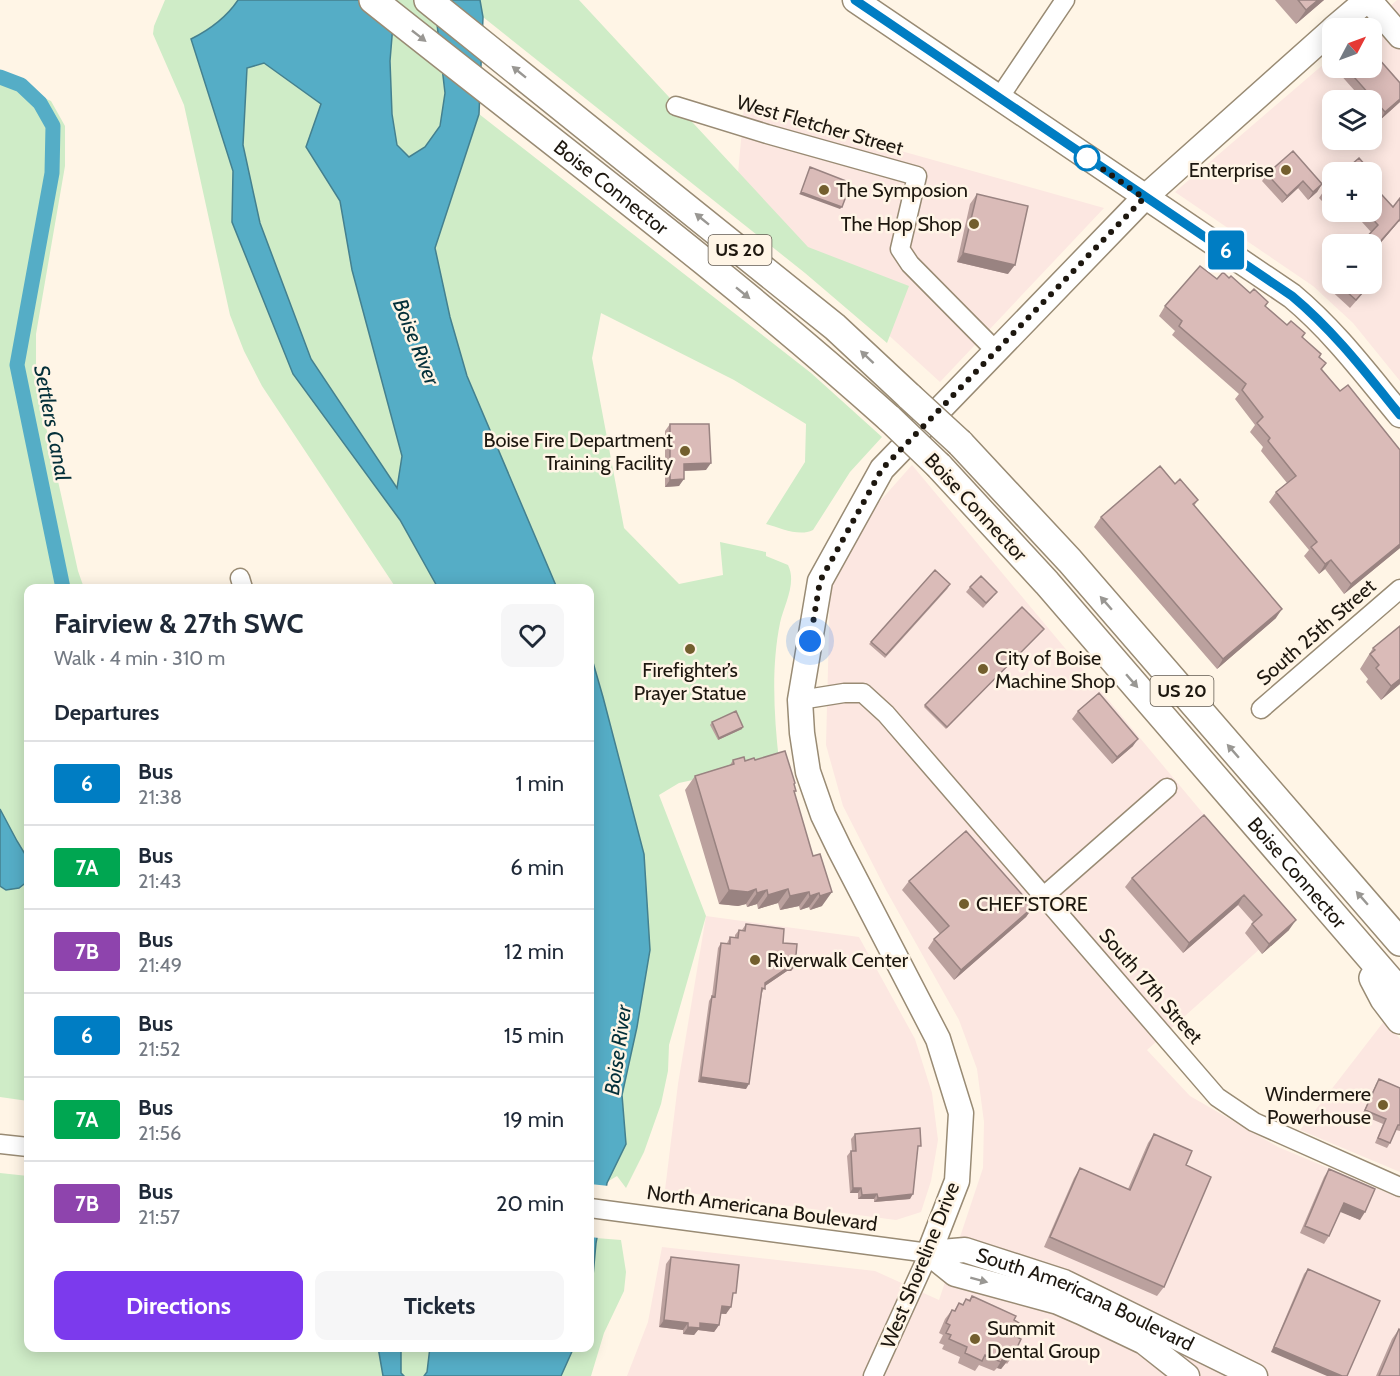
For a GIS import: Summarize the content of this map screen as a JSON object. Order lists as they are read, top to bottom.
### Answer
{
  "streets": {
    "highway": ["Boise Connector", "US 20"],
    "main road": ["West Shoreline Drive", "South Americana Boulevard"],
    "street": [
      "West Fletcher Street",
      "South 25th Street",
      "South 17th Street",
      "North Americana Boulevard"
    ]
  },
  "crossings": [
    ["West Fletcher Street", "West Shoreline Drive"],
    ["South 17th Street", "West Shoreline Drive"],
    ["North Americana Boulevard", "West Shoreline Drive"],
    ["North Americana Boulevard", "South Americana Boulevard"],
    ["West Shoreline Drive", "South Americana Boulevard"]
  ],
  "water": ["Boise River", "Settlers Canal"],
  "places": [
    "Enterprise",
    "The Symposion",
    "The Hop Shop",
    "Boise Fire Department Training Facility",
    "Firefighter’s Prayer Statue",
    "City of Boise Machine Shop",
    "CHEF'STORE",
    "Riverwalk Center",
    "Windermere Powerhouse",
    "Summit Dental Group"
  ],
  "lines": ["bus line 6"],
  "north": "top right",
  "page": {
    "on_map": "6",
    "map_buttons": ["+", "−"],
    "heading": [
      ["Fairview & 27th SWC", "Walk · 4 min · 310 m"],
      "Departures"
    ],
    "list": [
      {
        "mark": "6",
        "name": "Bus",
        "note": "21:38",
        "value": "1 min"
      },
      {
        "mark": "7A",
        "name": "Bus",
        "note": "21:43",
        "value": "6 min"
      },
      {
        "mark": "7B",
        "name": "Bus",
        "note": "21:49",
        "value": "12 min"
      },
      {
        "mark": "6",
        "name": "Bus",
        "note": "21:52",
        "value": "15 min"
      },
      {
        "mark": "7A",
        "name": "Bus",
        "note": "21:56",
        "value": "19 min"
      },
      {
        "mark": "7B",
        "name": "Bus",
        "note": "21:57",
        "value": "20 min"
      }
    ],
    "buttons": ["Directions", "Tickets"]
  }
}
